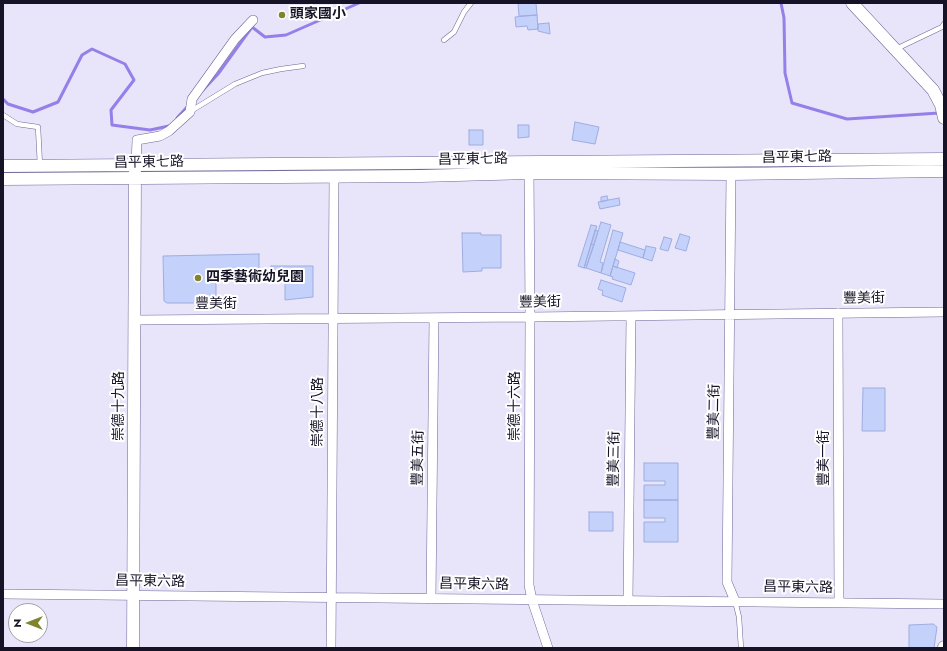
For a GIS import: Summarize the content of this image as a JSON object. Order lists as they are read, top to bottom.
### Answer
{
  "streets": {
    "street": [
      "昌平東七路",
      "豐美街",
      "崇德十九路",
      "崇德十六路",
      "崇德十八路",
      "豐美二街",
      "豐美五街",
      "豐美一街",
      "豐美三街",
      "昌平東六路"
    ]
  },
  "crossings": [
    ["昌平東七路", "崇德十九路"],
    ["昌平東七路", "崇德十六路"],
    ["昌平東七路", "崇德十八路"],
    ["昌平東七路", "豐美二街"],
    ["豐美街", "崇德十九路"],
    ["豐美街", "崇德十六路"],
    ["豐美街", "崇德十八路"],
    ["豐美街", "豐美二街"],
    ["豐美街", "豐美五街"],
    ["豐美街", "豐美一街"],
    ["豐美街", "豐美三街"],
    ["崇德十九路", "昌平東六路"],
    ["崇德十六路", "昌平東六路"],
    ["崇德十八路", "昌平東六路"],
    ["豐美二街", "昌平東六路"],
    ["豐美五街", "昌平東六路"],
    ["豐美一街", "昌平東六路"],
    ["豐美三街", "昌平東六路"]
  ],
  "places": ["頭家國小", "四季藝術幼兒園"],
  "north": "left"
}
